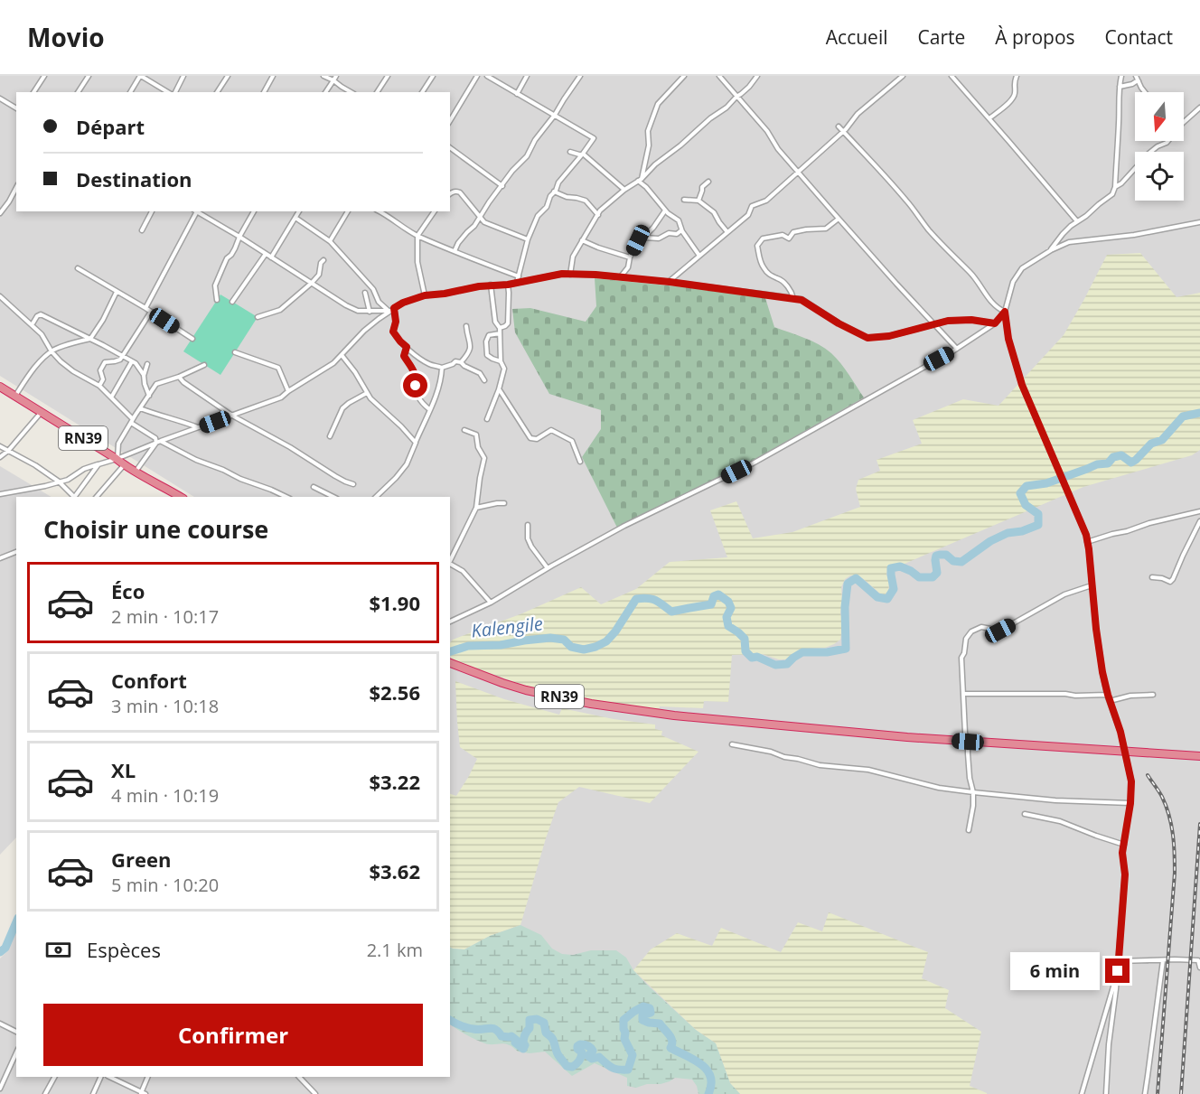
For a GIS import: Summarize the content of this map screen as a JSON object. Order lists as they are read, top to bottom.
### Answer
{
  "streets": {
    "highway": ["RN39"]
  },
  "water": ["Kalengile"],
  "north": "bottom",
  "page": {
    "header": "Movio",
    "nav": [
      "Accueil",
      "Carte",
      "À propos",
      "Contact"
    ],
    "banner": ["Départ", "Destination"],
    "heading": "Choisir une course",
    "list": [
      {
        "name": "Éco",
        "note": "2 min · 10:17",
        "value": "$1.90"
      },
      {
        "name": "Confort",
        "note": "3 min · 10:18",
        "value": "$2.56"
      },
      {
        "name": "XL",
        "note": "4 min · 10:19",
        "value": "$3.22"
      },
      {
        "name": "Green",
        "note": "5 min · 10:20",
        "value": "$3.62"
      }
    ],
    "pay": ["Espèces", "2.1 km"],
    "bubble": "6 min",
    "buttons": "Confirmer"
  }
}
